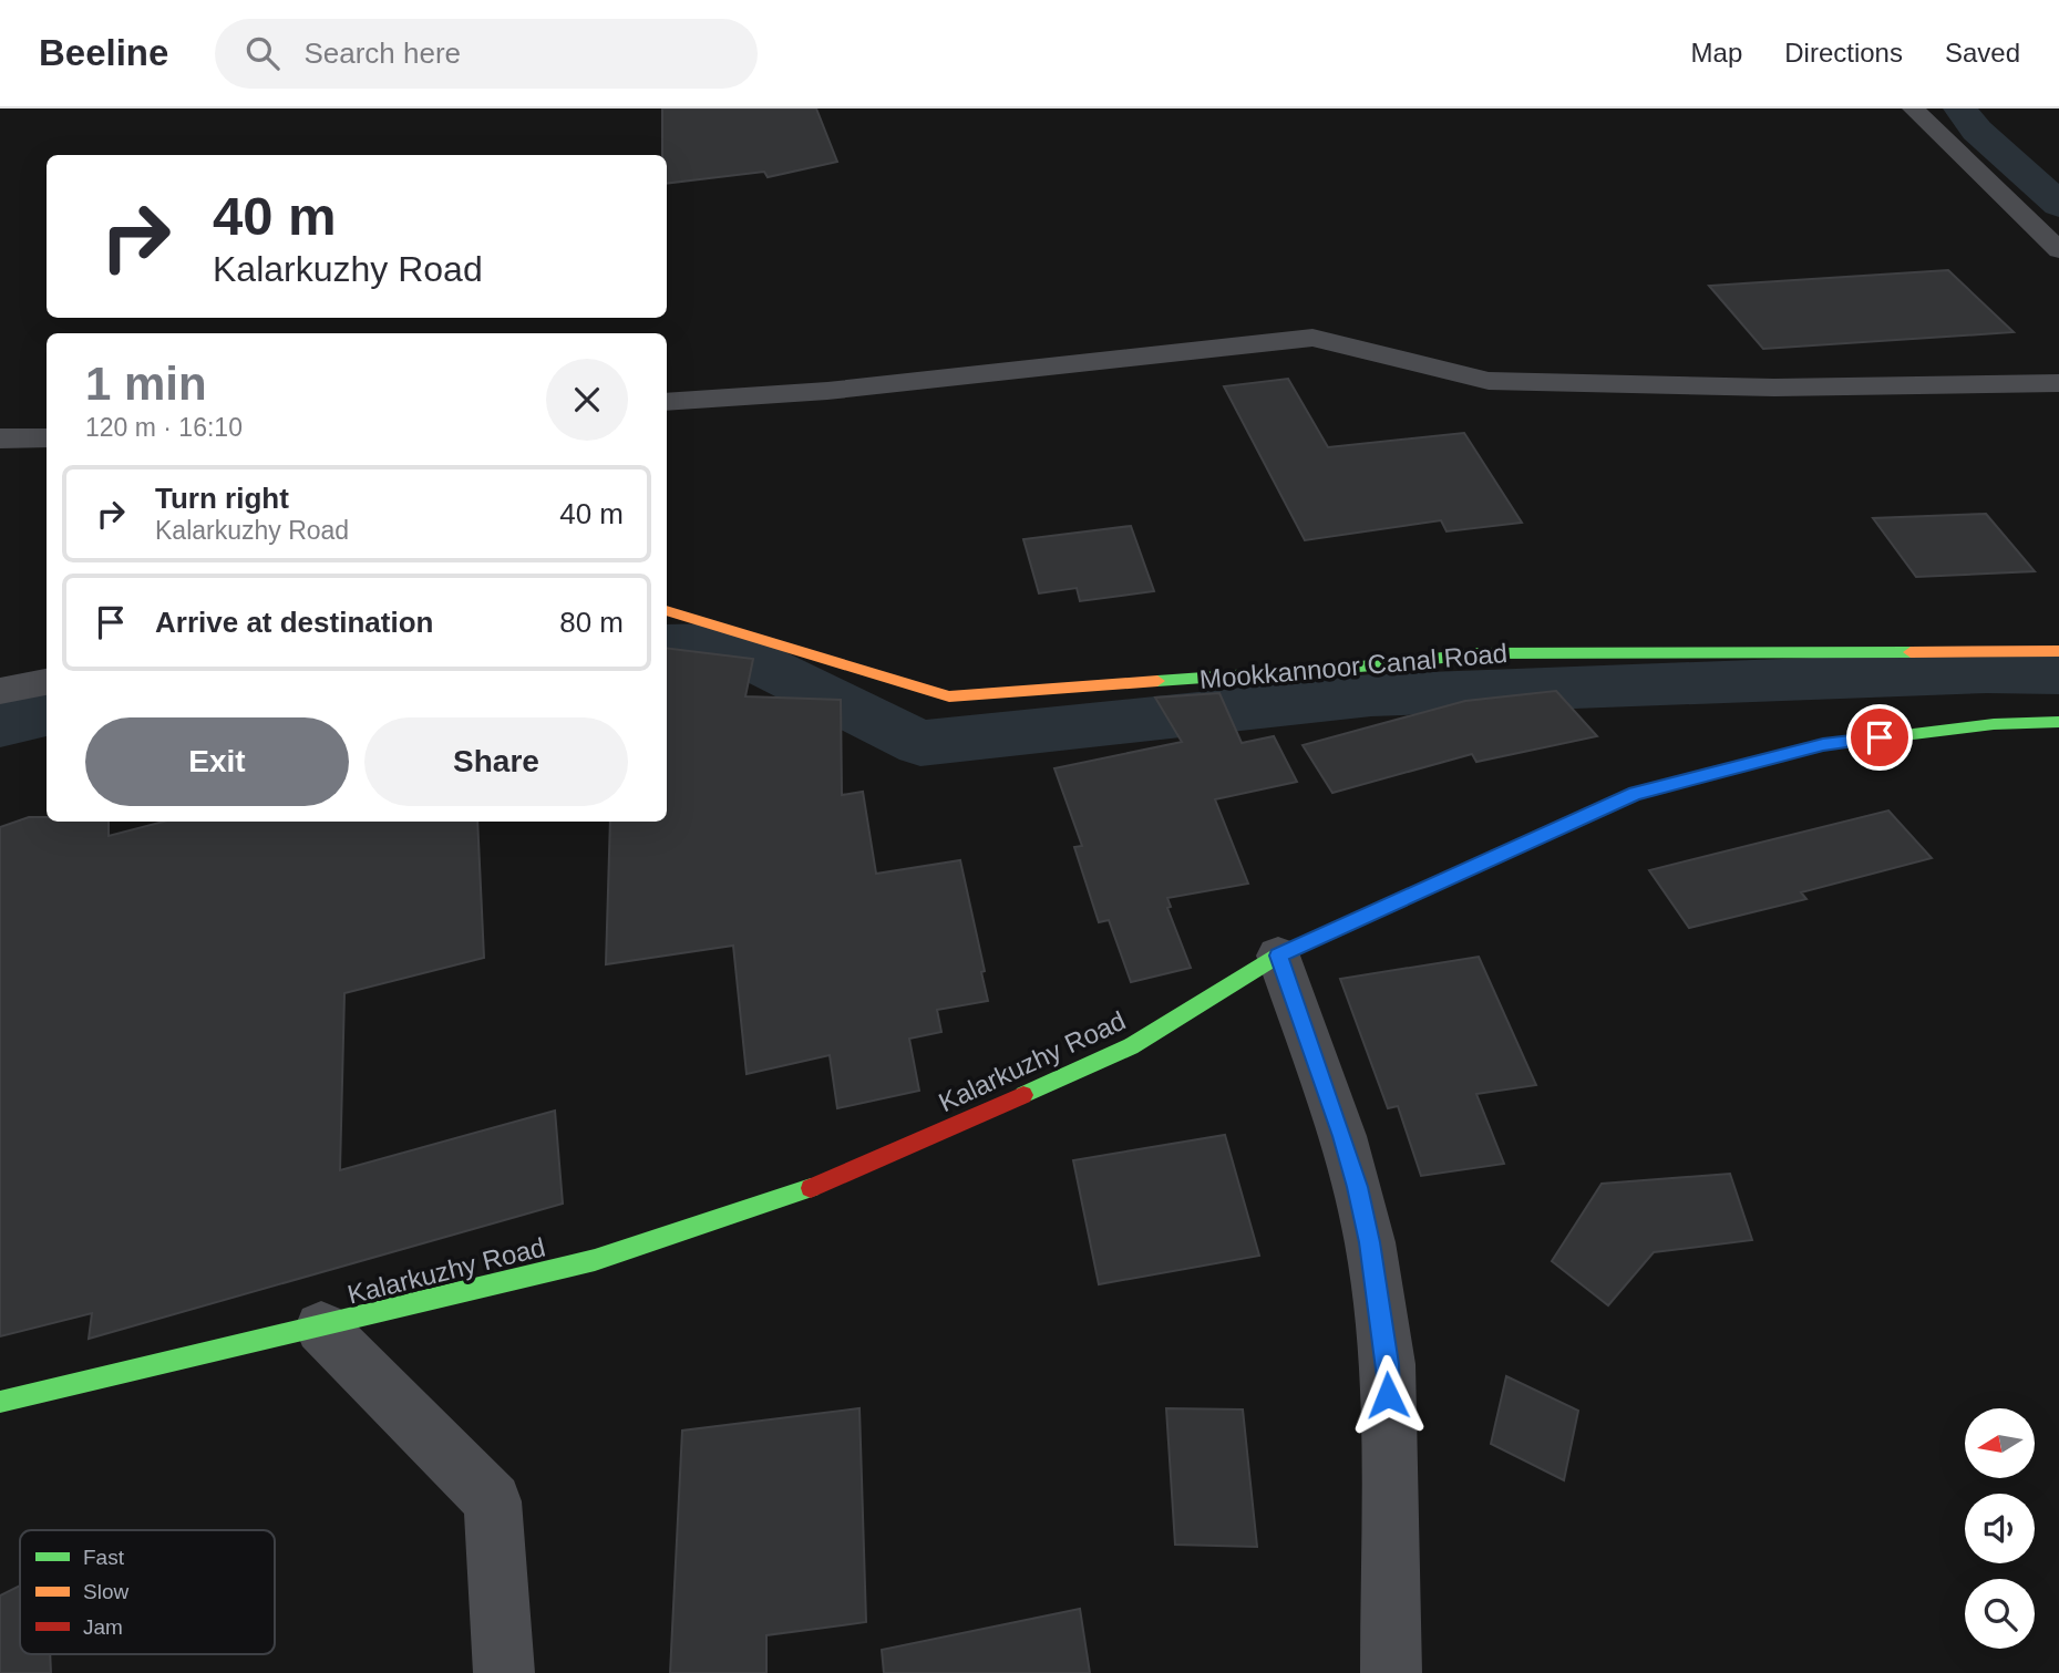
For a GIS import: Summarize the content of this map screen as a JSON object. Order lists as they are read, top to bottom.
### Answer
{
  "streets": {
    "main road": ["Mookkannoor Canal Road", "Kalarkuzhy Road"]
  },
  "legend": ["Fast", "Slow", "Jam"],
  "north": "left",
  "page": {
    "header": "Beeline",
    "search": "Search here",
    "nav": ["Map", "Directions", "Saved"],
    "turn": ["40 m", "Kalarkuzhy Road"],
    "heading": ["1 min", "120 m · 16:10"],
    "list": [
      {
        "name": "Turn right",
        "note": "Kalarkuzhy Road",
        "value": "40 m"
      },
      {
        "name": "Arrive at destination",
        "value": "80 m"
      }
    ],
    "buttons": ["Exit", "Share"]
  }
}
